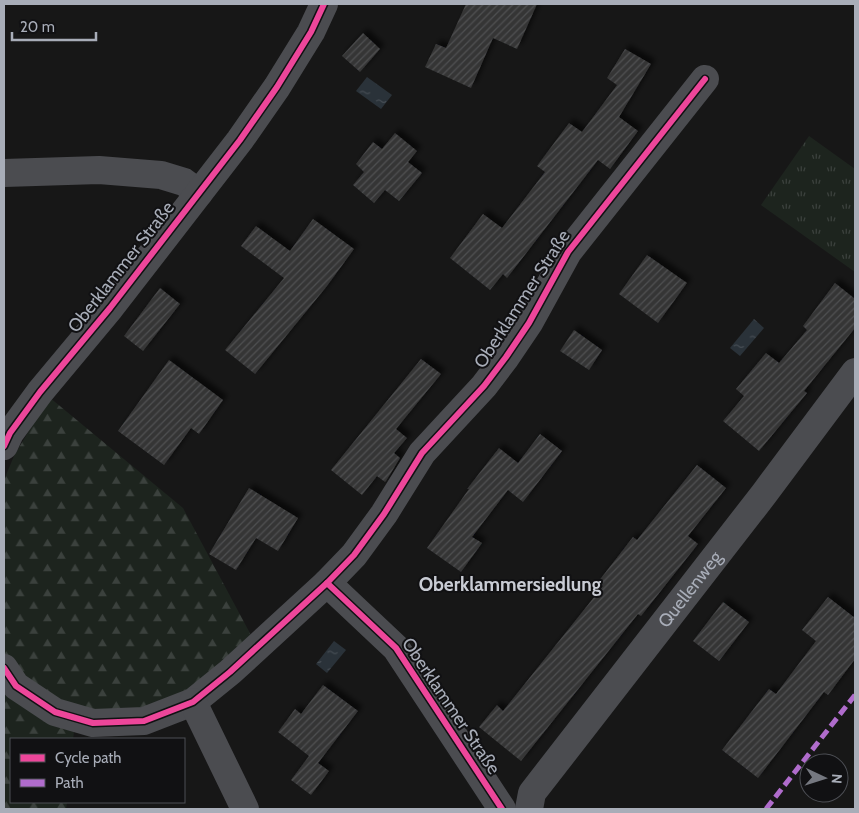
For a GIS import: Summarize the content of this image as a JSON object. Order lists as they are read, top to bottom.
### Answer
{
  "streets": {
    "street": ["Oberklammer Straße", "Quellenweg"]
  },
  "districts": ["Oberklammersiedlung"],
  "legend": ["Cycle path", "Path"],
  "scale_bar": "20 m",
  "north": "right"
}
